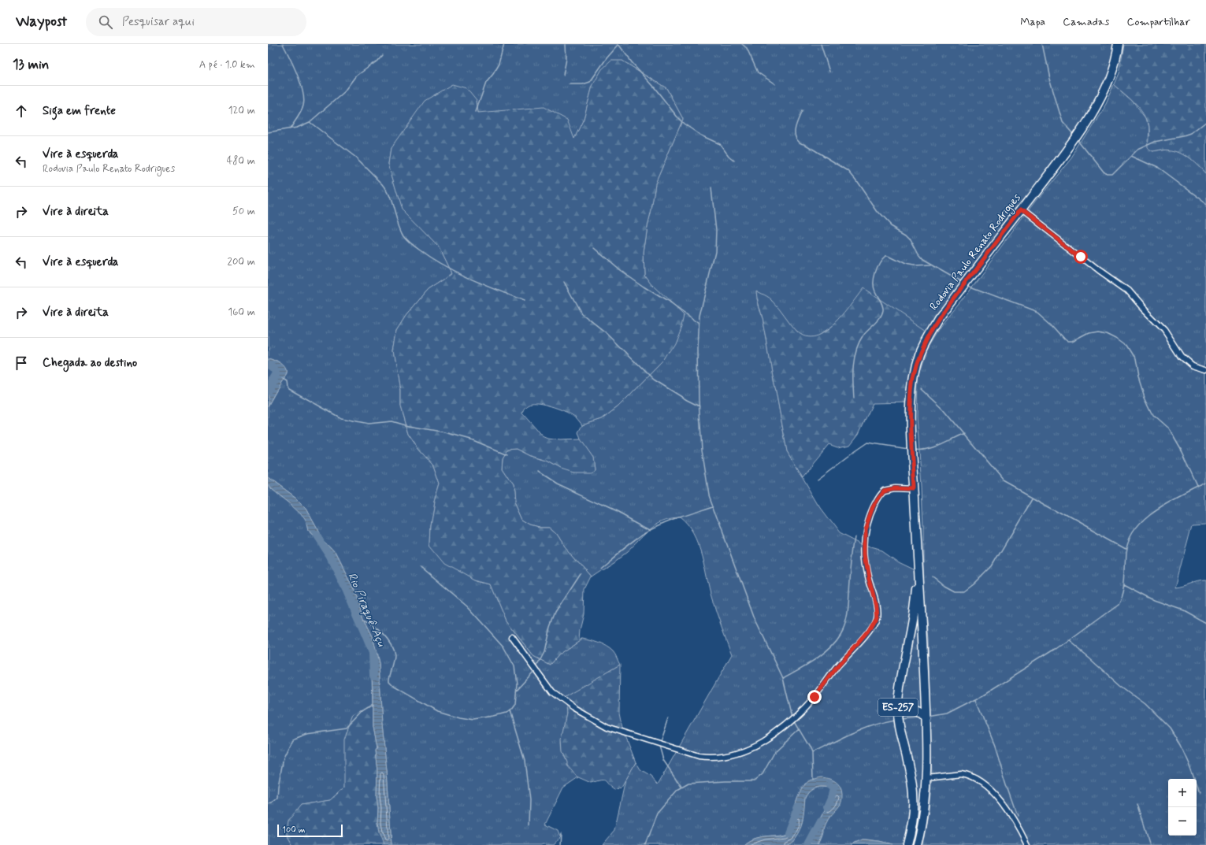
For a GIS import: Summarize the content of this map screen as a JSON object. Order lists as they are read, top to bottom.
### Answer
{
  "streets": {
    "main road": ["Rodovia Paulo Renato Rodrigues", "ES-257"]
  },
  "water": ["Rio Piraquê-Açu"],
  "scale_bar": "100 m",
  "page": {
    "header": "Waypost",
    "search": "Pesquisar aqui",
    "nav": ["Mapa", "Camadas", "Compartilhar"],
    "heading": ["13 min", "A pé · 1.0 km"],
    "list": [
      ["Siga em frente", "120 m"],
      ["Vire à esquerda", "Rodovia Paulo Renato Rodrigues", "480 m"],
      ["Vire à direita", "50 m"],
      ["Vire à esquerda", "200 m"],
      ["Vire à direita", "160 m"],
      "Chegada ao destino"
    ],
    "map_buttons": ["+", "−"],
    "scale": "100 m"
  }
}
